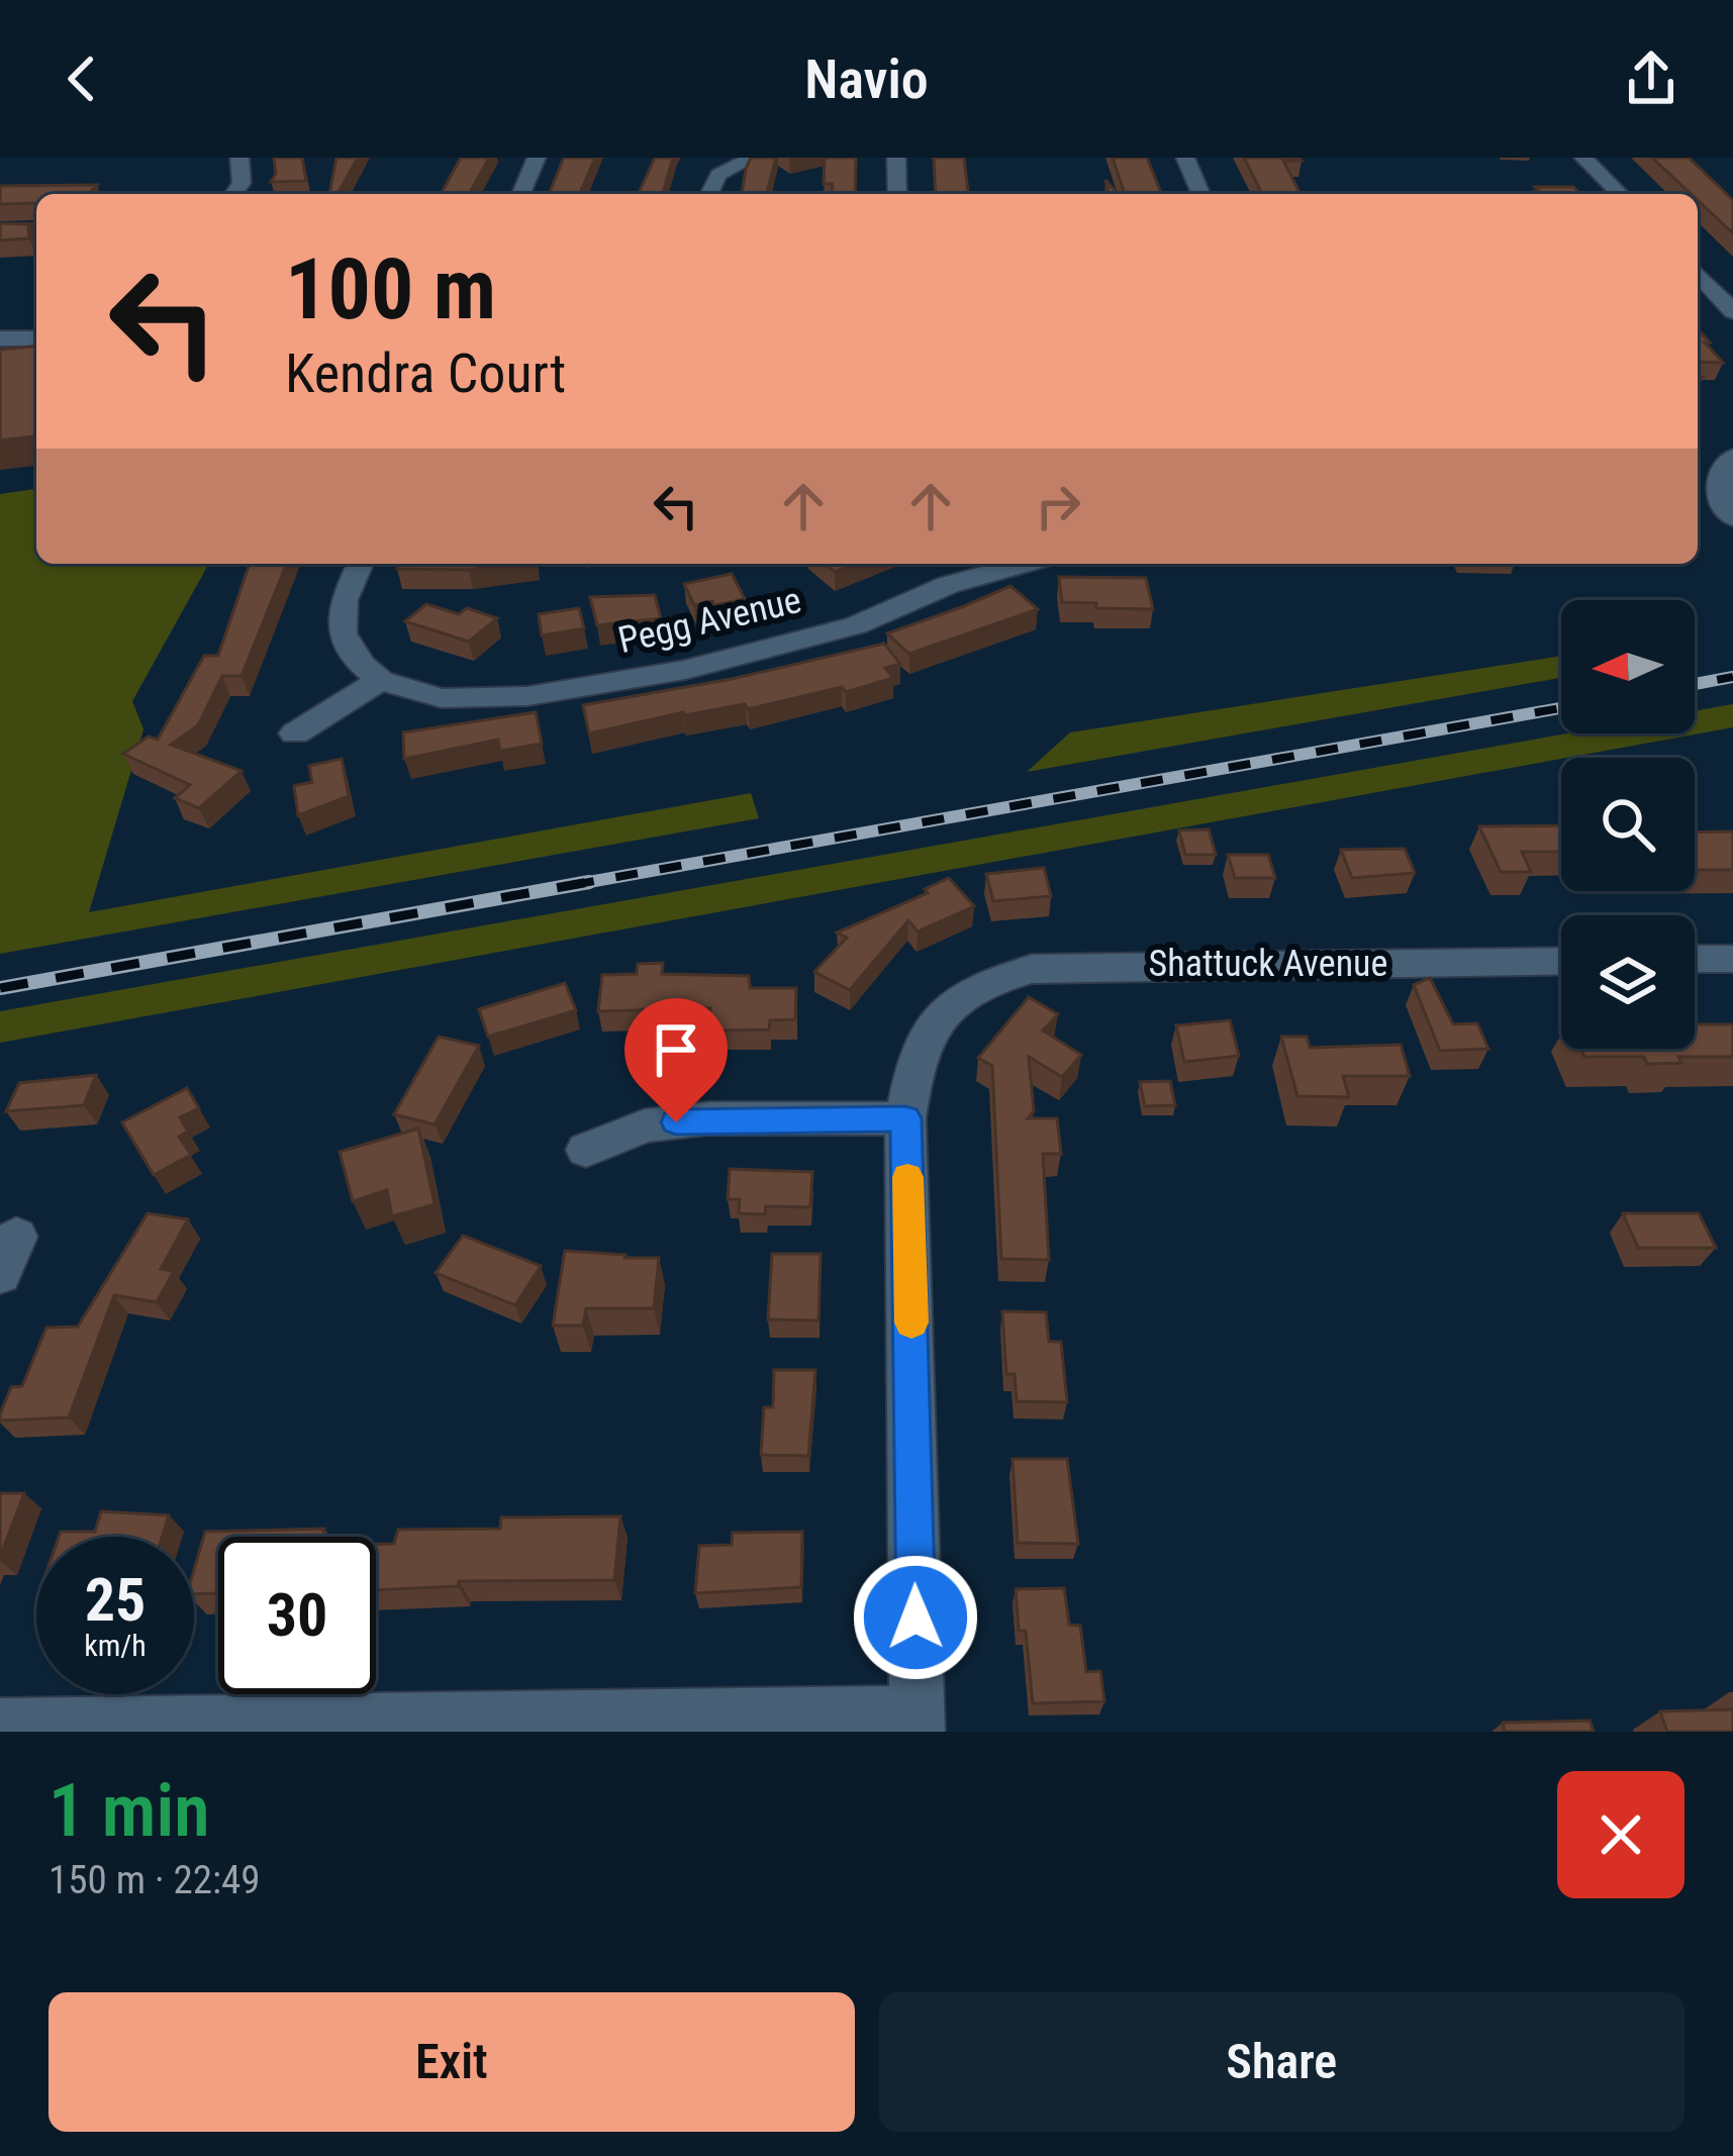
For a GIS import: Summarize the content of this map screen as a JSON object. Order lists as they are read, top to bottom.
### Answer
{
  "streets": {
    "street": ["Pegg Avenue", "Shattuck Avenue"]
  },
  "north": "left",
  "page": {
    "header": "Navio",
    "turn": ["100 m", "Kendra Court"],
    "speed": "25 km/h",
    "limit": "30",
    "heading": ["1 min", "150 m · 22:49"],
    "buttons": ["Exit", "Share"]
  }
}
